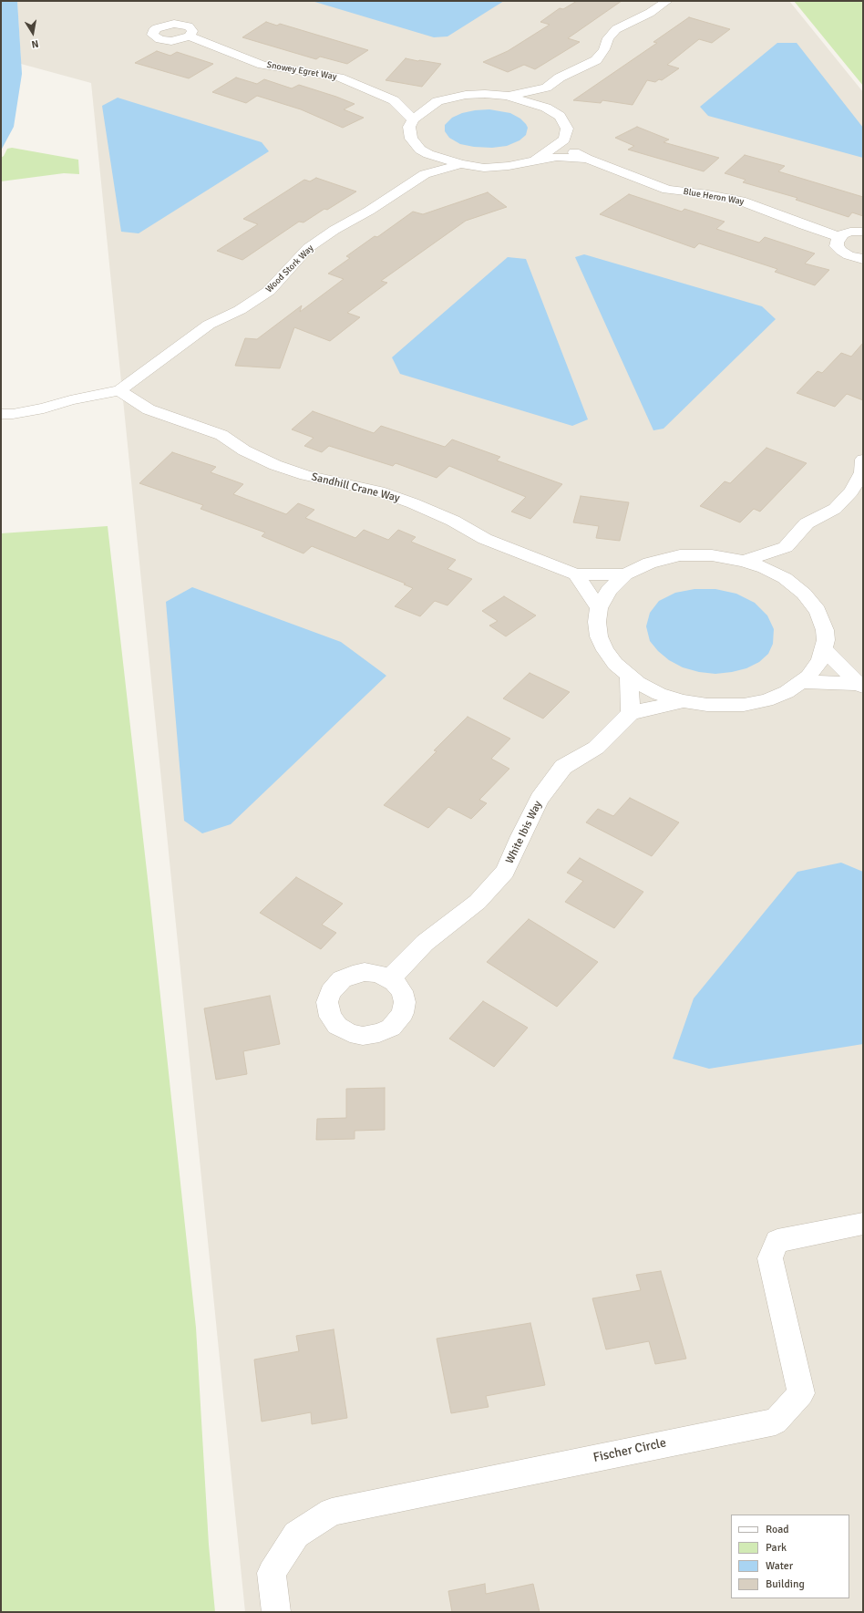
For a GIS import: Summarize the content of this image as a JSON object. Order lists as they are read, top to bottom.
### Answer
{
  "streets": {
    "street": [
      "Snowey Egret Way",
      "Blue Heron Way",
      "Wood Stork Way",
      "Sandhill Crane Way",
      "White Ibis Way",
      "Fischer Circle"
    ]
  },
  "crossings": [
    ["Blue Heron Way", "Wood Stork Way"],
    ["Wood Stork Way", "Sandhill Crane Way"]
  ],
  "legend": [
    "Road",
    "Park",
    "Water",
    "Building"
  ],
  "north": "bottom"
}
